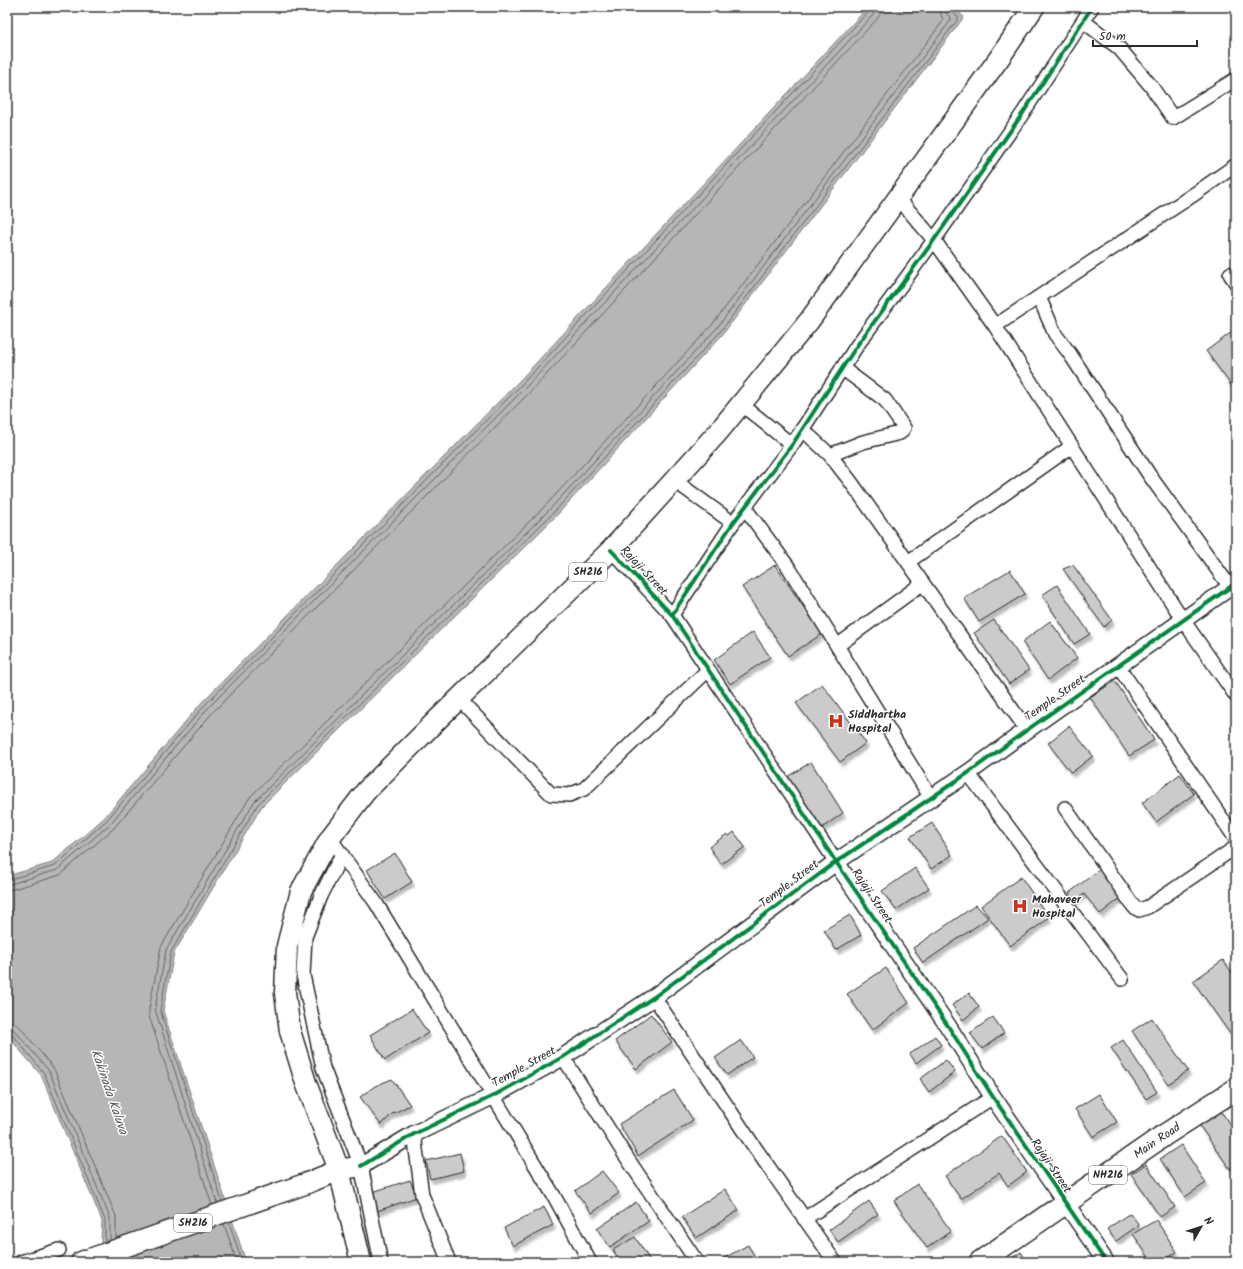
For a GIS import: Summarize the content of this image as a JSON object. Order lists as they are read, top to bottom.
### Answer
{
  "streets": {
    "highway": ["Main Road", "NH216"],
    "main road": ["SH216"],
    "street": ["Rajaji Street", "Temple Street"]
  },
  "crossings": [
    ["Rajaji Street", "SH216"],
    ["Rajaji Street", "Temple Street"],
    ["Rajaji Street", "Main Road"]
  ],
  "water": ["Kakinada Kaluva"],
  "places": {
    "hospital": ["Siddhartha Hospital", "Mahaveer Hospital"]
  },
  "scale_bar": "50 m",
  "north": "top right"
}
